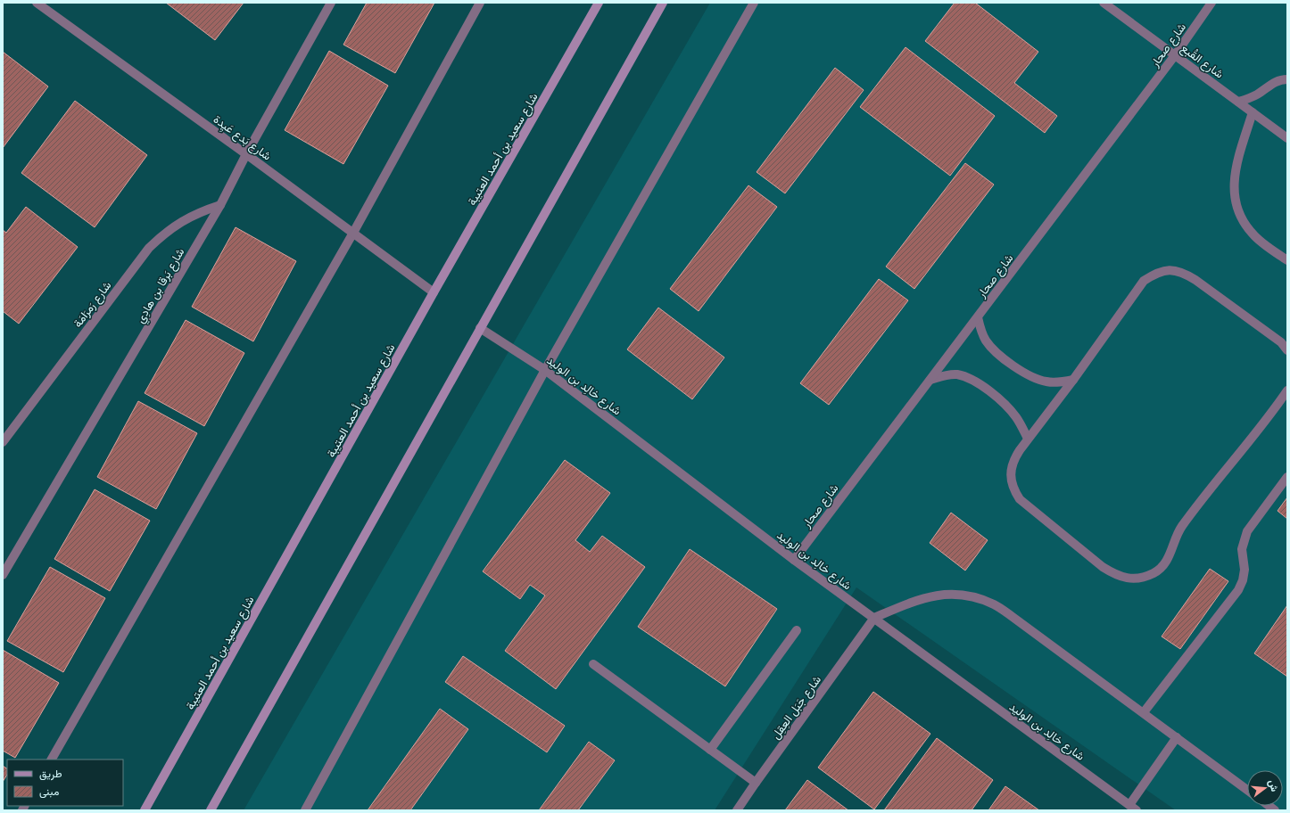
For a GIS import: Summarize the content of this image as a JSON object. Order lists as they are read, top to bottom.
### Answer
{
  "streets": {
    "main road": ["شارع سعيد بن أحمد العتيبة"],
    "street": [
      "شارع صحار",
      "شارع القُبع",
      "شارع بَدع عَيِدة",
      "شارع بَرقا بن هادِي",
      "شارع رَمرَامَة",
      "شارع خالِد بن الوليد",
      "شارع جَبَل العِقِل"
    ]
  },
  "crossings": [
    ["شارع صحار", "شارع القُبع"],
    ["شارع صحار", "شارع خالِد بن الوليد"],
    ["شارع بَدع عَيِدة", "شارع سعيد بن أحمد العتيبة"],
    ["شارع بَدع عَيِدة", "شارع بَرقا بن هادِي"],
    ["شارع بَرقا بن هادِي", "شارع رَمرَامَة"],
    ["شارع خالِد بن الوليد", "شارع جَبَل العِقِل"]
  ],
  "legend": ["طريق", "مبنى"],
  "north": "right"
}
